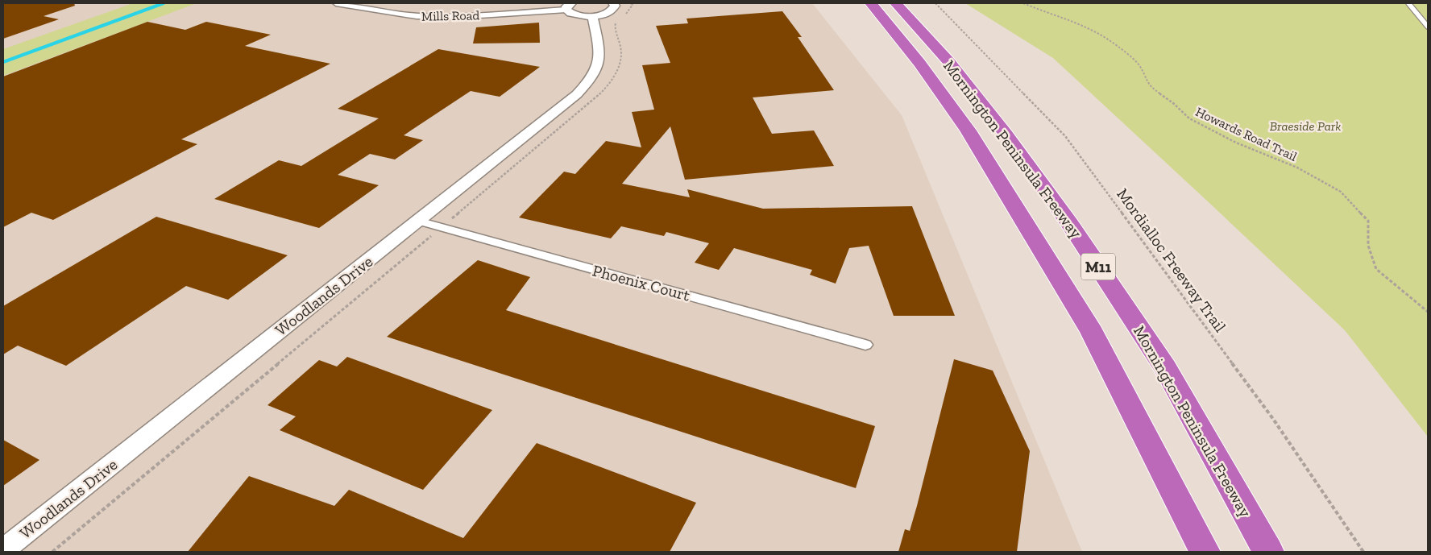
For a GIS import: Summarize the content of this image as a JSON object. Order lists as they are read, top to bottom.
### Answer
{
  "streets": {
    "highway": ["Mornington Peninsula Freeway", "M11"],
    "street": ["Mills Road", "Phoenix Court", "Woodlands Drive"],
    "path": ["Howards Road Trail", "Mordialloc Freeway Trail"]
  },
  "crossings": [
    ["Phoenix Court", "Woodlands Drive"]
  ],
  "parks": ["Braeside Park"]
}
